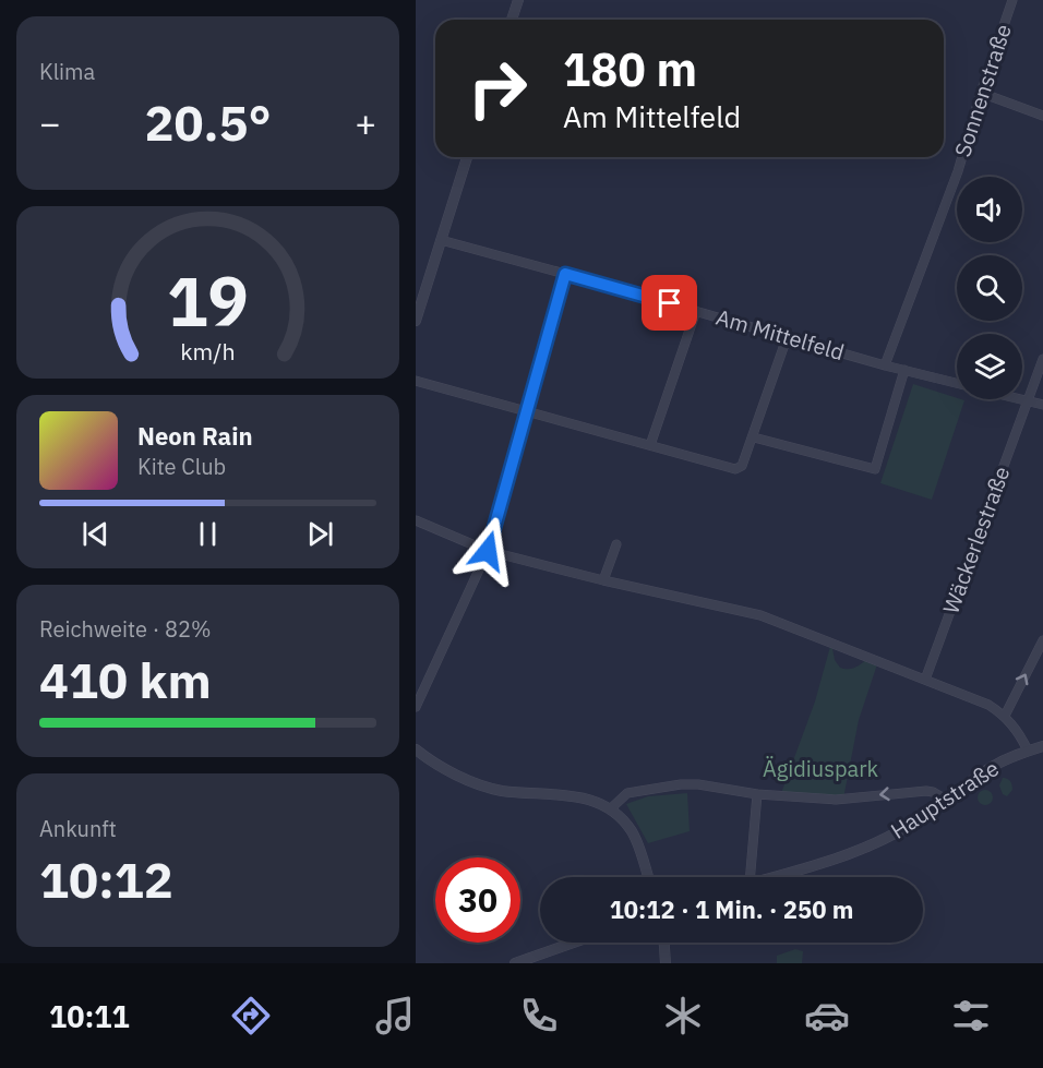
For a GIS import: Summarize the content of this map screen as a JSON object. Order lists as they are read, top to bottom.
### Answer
{
  "streets": {
    "street": [
      "Sonnenstraße",
      "Am Mittelfeld",
      "Wäckerlestraße",
      "Hauptstraße"
    ]
  },
  "crossings": [
    ["Sonnenstraße", "Am Mittelfeld"]
  ],
  "parks": ["Ägidiuspark"],
  "page": {
    "tile": [
      "Klima",
      ["Reichweite · 82%", "410 km"],
      ["Ankunft", "10:12"]
    ],
    "turn": ["180 m", "Am Mittelfeld"],
    "heat": ["−", "20.5°", "+"],
    "song": ["Neon Rain", "Kite Club"],
    "limit": "30",
    "trip": "10:12 · 1 Min. · 250 m",
    "tabs": "10:11",
    "gauge": ["19", "km/h"]
  }
}
